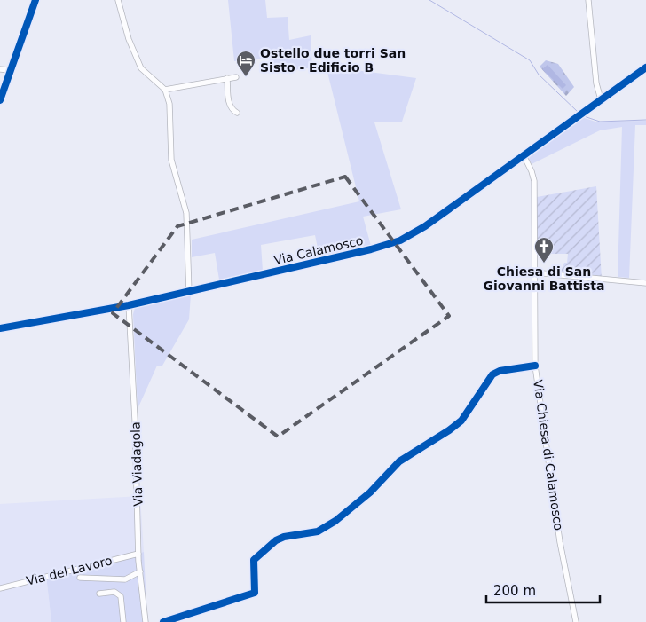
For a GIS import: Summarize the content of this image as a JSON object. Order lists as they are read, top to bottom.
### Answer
{
  "streets": {
    "street": [
      "Via Calamosco",
      "Via Chiesa di Calamosco",
      "Via Viadagola",
      "Via del Lavoro"
    ]
  },
  "crossings": [
    ["Via Calamosco", "Via Chiesa di Calamosco"],
    ["Via Calamosco", "Via Viadagola"],
    ["Via Viadagola", "Via del Lavoro"]
  ],
  "places": {
    "hotel": ["Ostello due torri San Sisto - Edificio B"],
    "church": ["Chiesa di San Giovanni Battista"]
  },
  "scale_bar": "200 m"
}
